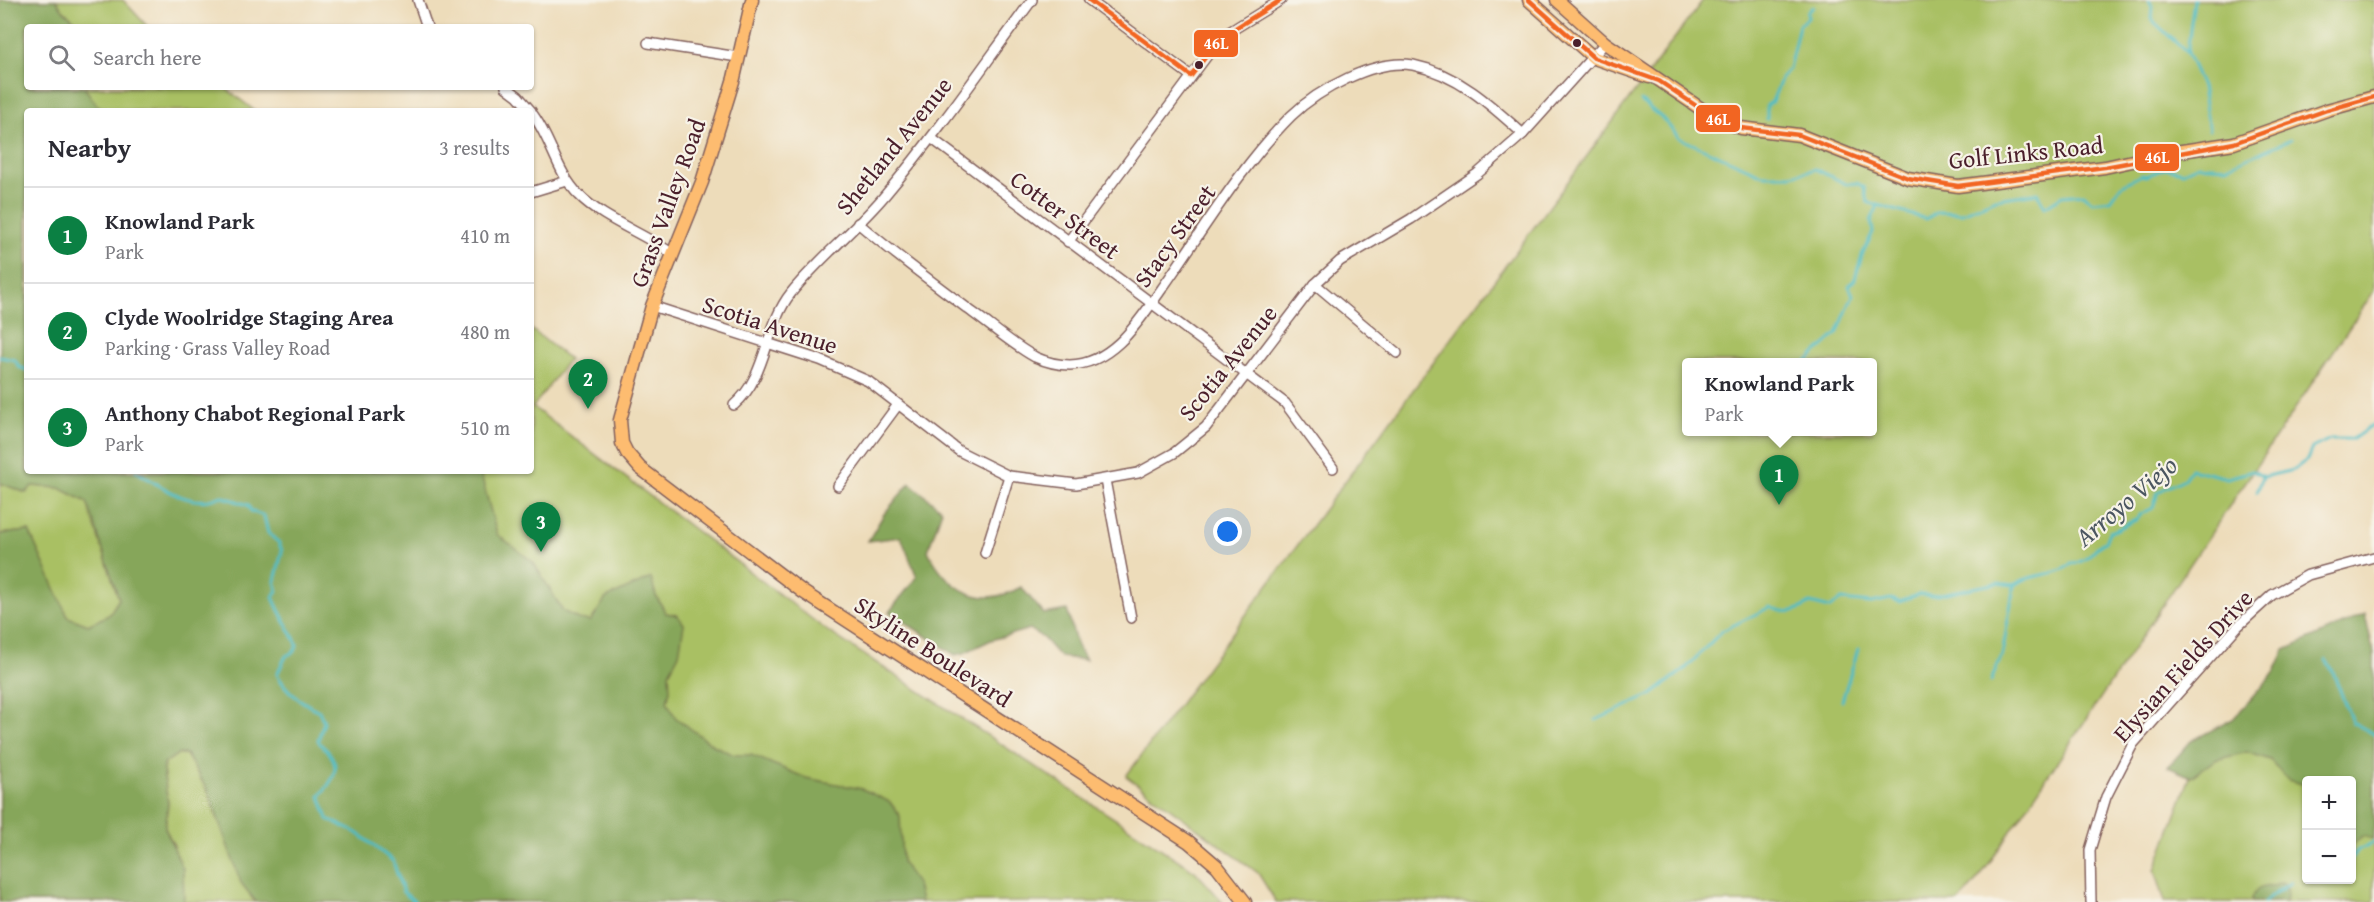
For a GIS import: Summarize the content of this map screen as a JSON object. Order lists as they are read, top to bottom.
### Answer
{
  "streets": {
    "main road": ["Golf Links Road", "Grass Valley Road", "Skyline Boulevard"],
    "street": [
      "Shetland Avenue",
      "Cotter Street",
      "Stacy Street",
      "Scotia Avenue",
      "Elysian Fields Drive"
    ]
  },
  "crossings": [
    ["Shetland Avenue", "Cotter Street"],
    ["Shetland Avenue", "Stacy Street"],
    ["Shetland Avenue", "Scotia Avenue"],
    ["Golf Links Road", "Scotia Avenue"],
    ["Grass Valley Road", "Scotia Avenue"],
    ["Grass Valley Road", "Skyline Boulevard"],
    ["Cotter Street", "Stacy Street"],
    ["Cotter Street", "Scotia Avenue"],
    ["Stacy Street", "Scotia Avenue"]
  ],
  "water": ["Arroyo Viejo"],
  "lines": ["transit line 46L"],
  "page": {
    "search": "Search here",
    "heading": ["Nearby", "3 results"],
    "list": [
      {
        "mark": "1",
        "name": "Knowland Park",
        "note": "Park",
        "value": "410 m"
      },
      {
        "mark": "2",
        "name": "Clyde Woolridge Staging Area",
        "note": "Parking · Grass Valley Road",
        "value": "480 m"
      },
      {
        "mark": "3",
        "name": "Anthony Chabot Regional Park",
        "note": "Park",
        "value": "510 m"
      }
    ],
    "popup": ["Knowland Park", "Park"],
    "pins": ["2", "1", "3"],
    "map_buttons": ["+", "−"]
  }
}
